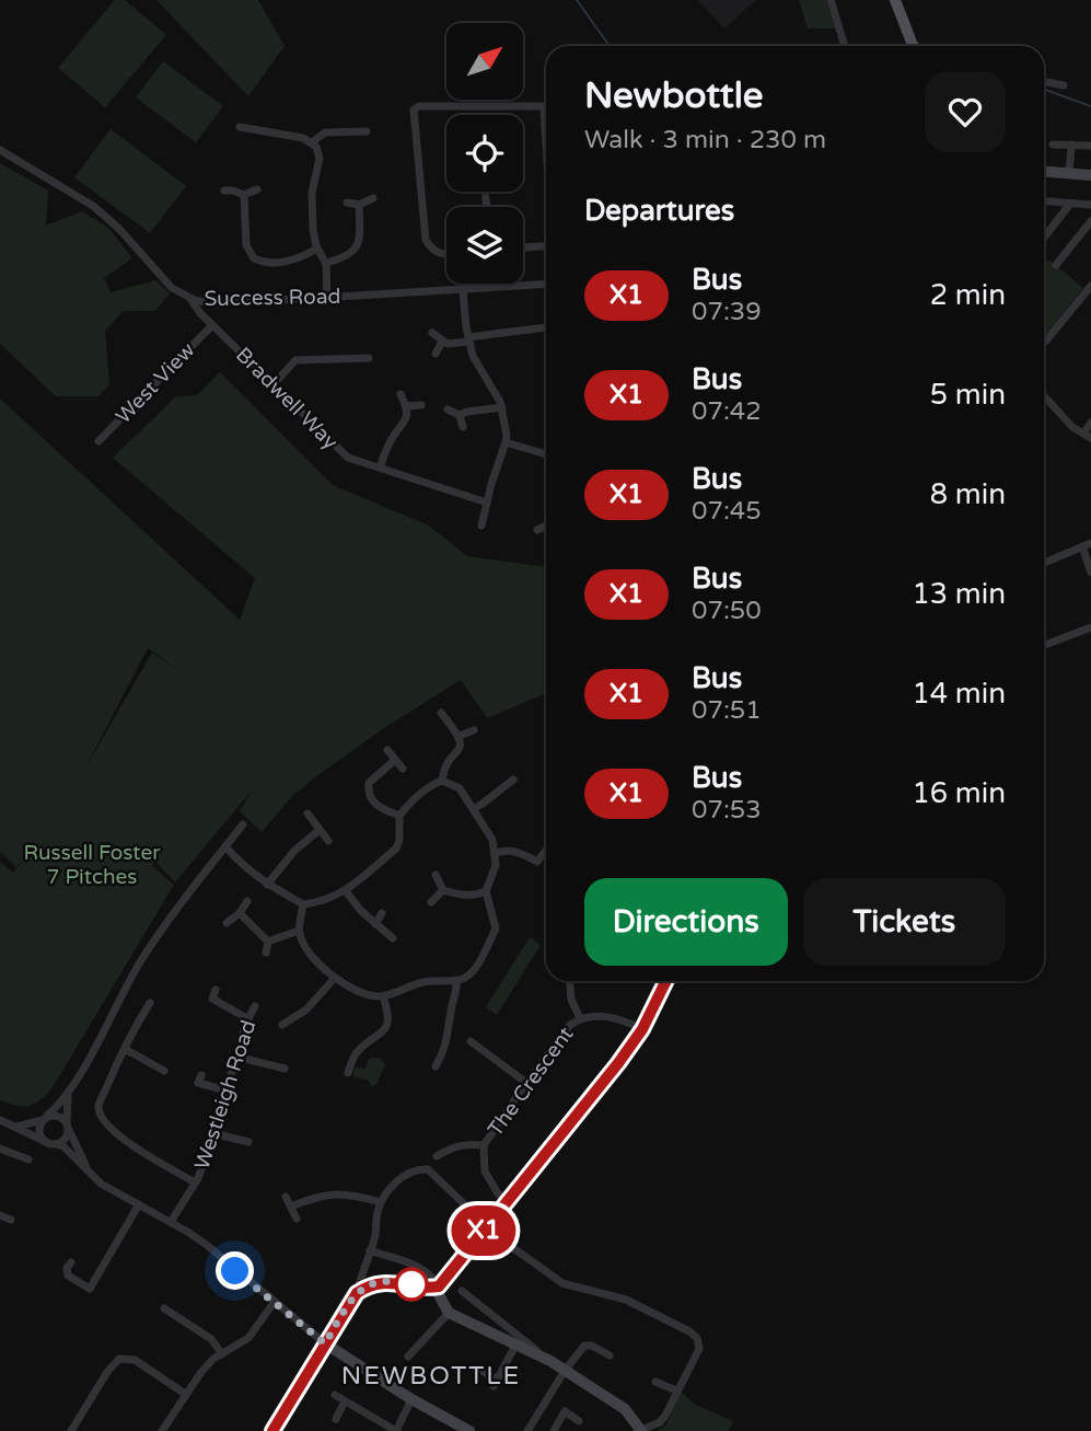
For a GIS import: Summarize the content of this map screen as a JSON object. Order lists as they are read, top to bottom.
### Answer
{
  "streets": {
    "street": [
      "Success Road",
      "West View",
      "Bradwell Way",
      "The Crescent",
      "Westleigh Road"
    ]
  },
  "crossings": [
    ["Success Road", "Bradwell Way"],
    ["West View", "Bradwell Way"]
  ],
  "districts": ["NEWBOTTLE"],
  "parks": ["Russell Foster 7 Pitches"],
  "lines": ["bus line X1"],
  "north": "top right",
  "page": {
    "on_map": "X1",
    "heading": [
      ["Newbottle", "Walk · 3 min · 230 m"],
      "Departures"
    ],
    "list": [
      {
        "mark": "X1",
        "name": "Bus",
        "note": "07:39",
        "value": "2 min"
      },
      {
        "mark": "X1",
        "name": "Bus",
        "note": "07:42",
        "value": "5 min"
      },
      {
        "mark": "X1",
        "name": "Bus",
        "note": "07:45",
        "value": "8 min"
      },
      {
        "mark": "X1",
        "name": "Bus",
        "note": "07:50",
        "value": "13 min"
      },
      {
        "mark": "X1",
        "name": "Bus",
        "note": "07:51",
        "value": "14 min"
      },
      {
        "mark": "X1",
        "name": "Bus",
        "note": "07:53",
        "value": "16 min"
      }
    ],
    "buttons": ["Directions", "Tickets"]
  }
}
